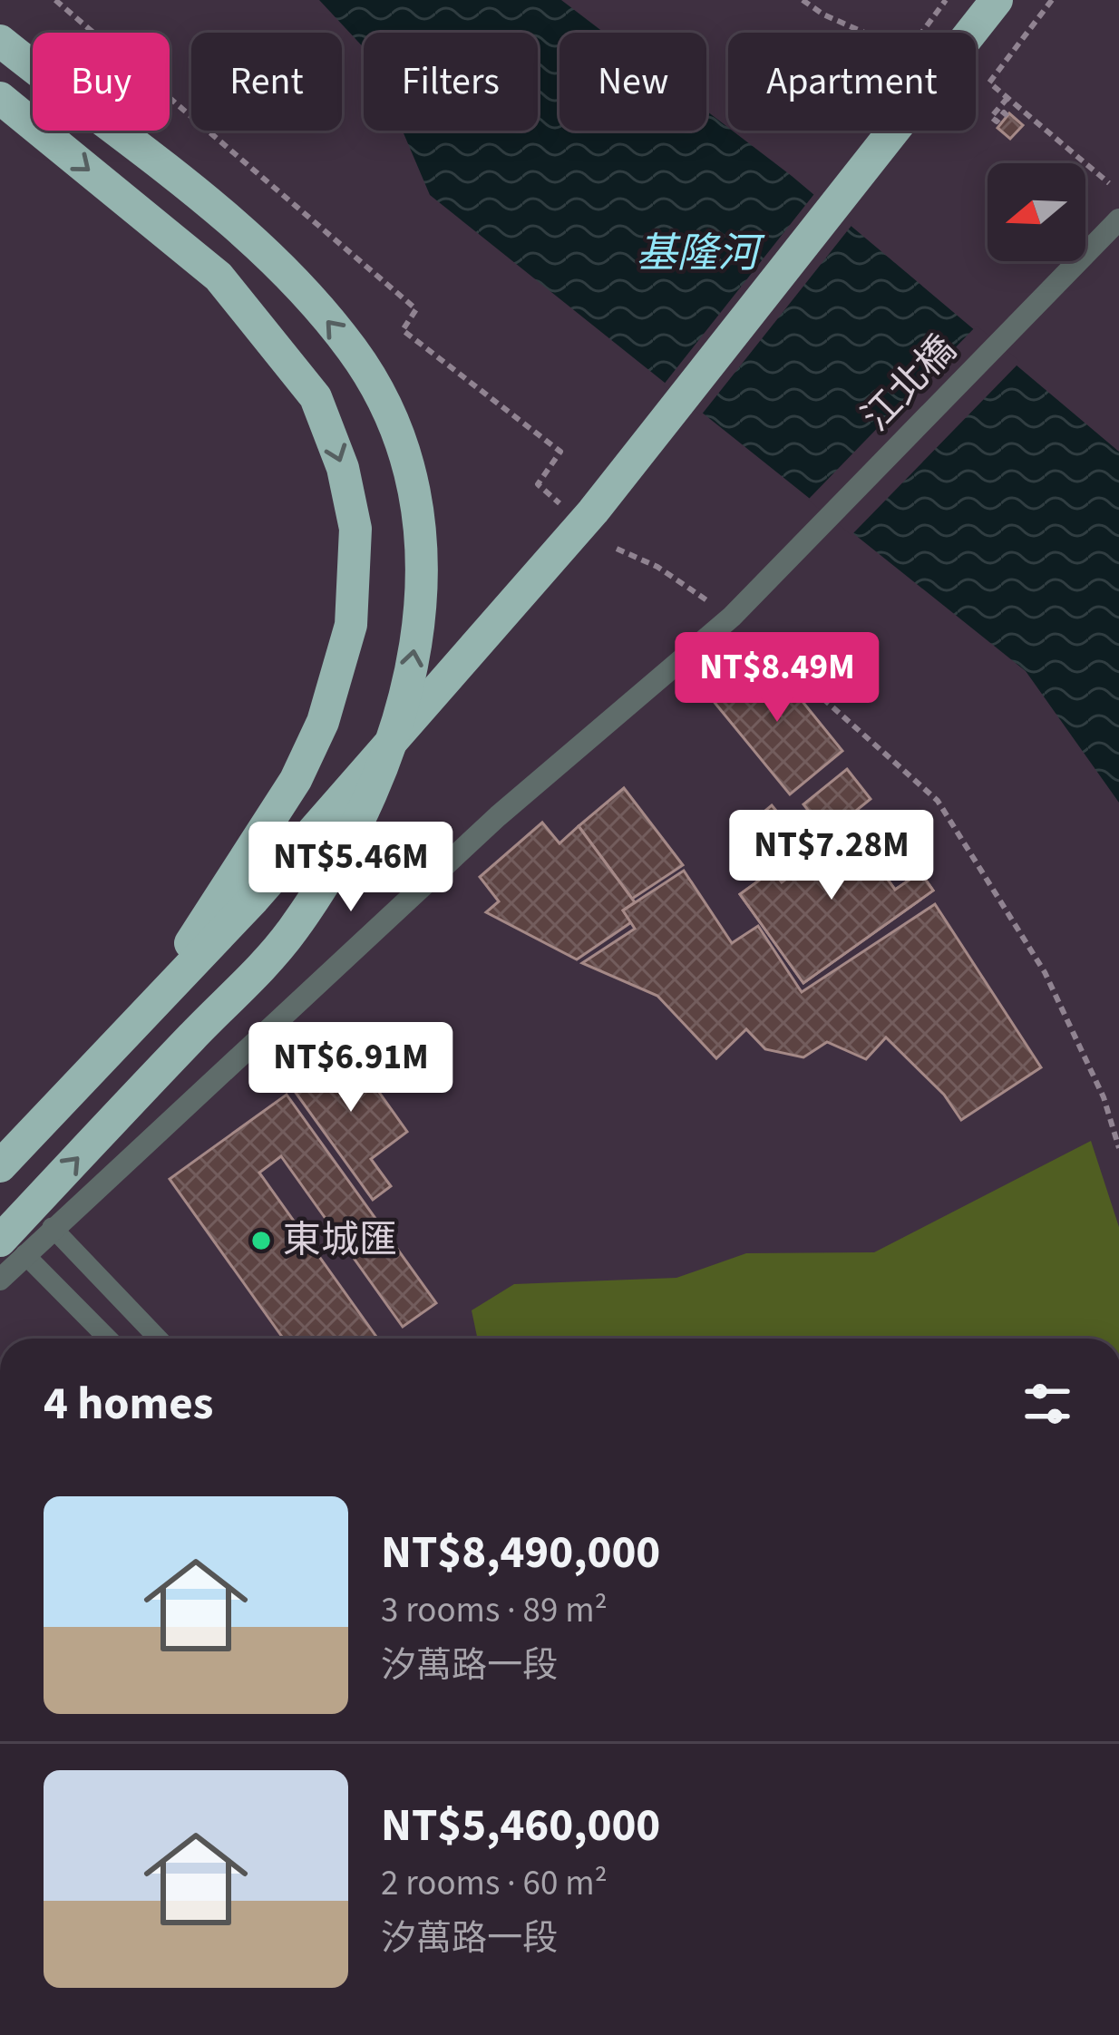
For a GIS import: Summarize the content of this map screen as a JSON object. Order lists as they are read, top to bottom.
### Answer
{
  "streets": {
    "street": ["江北橋"]
  },
  "water": ["基隆河"],
  "places": ["東城匯"],
  "north": "left",
  "page": {
    "chip": [
      "Buy",
      "Rent",
      "Filters",
      "New",
      "Apartment"
    ],
    "price": [
      "NT$8.49M",
      "NT$7.28M",
      "NT$5.46M",
      "NT$6.91M"
    ],
    "heading": "4 homes",
    "list": [
      {
        "name": "NT$8,490,000",
        "note": "3 rooms · 89 m² · 汐萬路一段"
      },
      {
        "name": "NT$5,460,000",
        "note": "2 rooms · 60 m² · 汐萬路一段"
      }
    ]
  }
}
